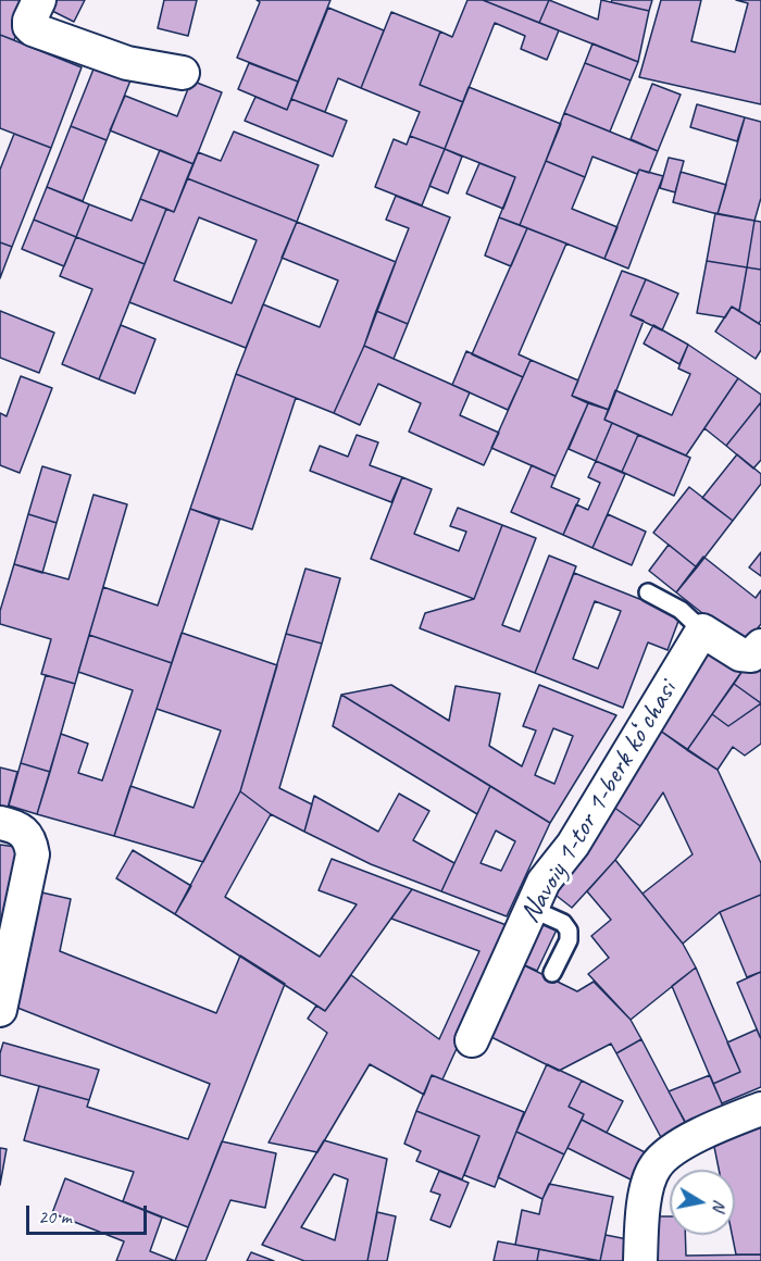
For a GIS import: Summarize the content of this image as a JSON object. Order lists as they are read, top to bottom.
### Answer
{
  "streets": {
    "street": ["Navoiy 1-tor 1-berk koʻchasi"]
  },
  "scale_bar": "20 m",
  "north": "right"
}
